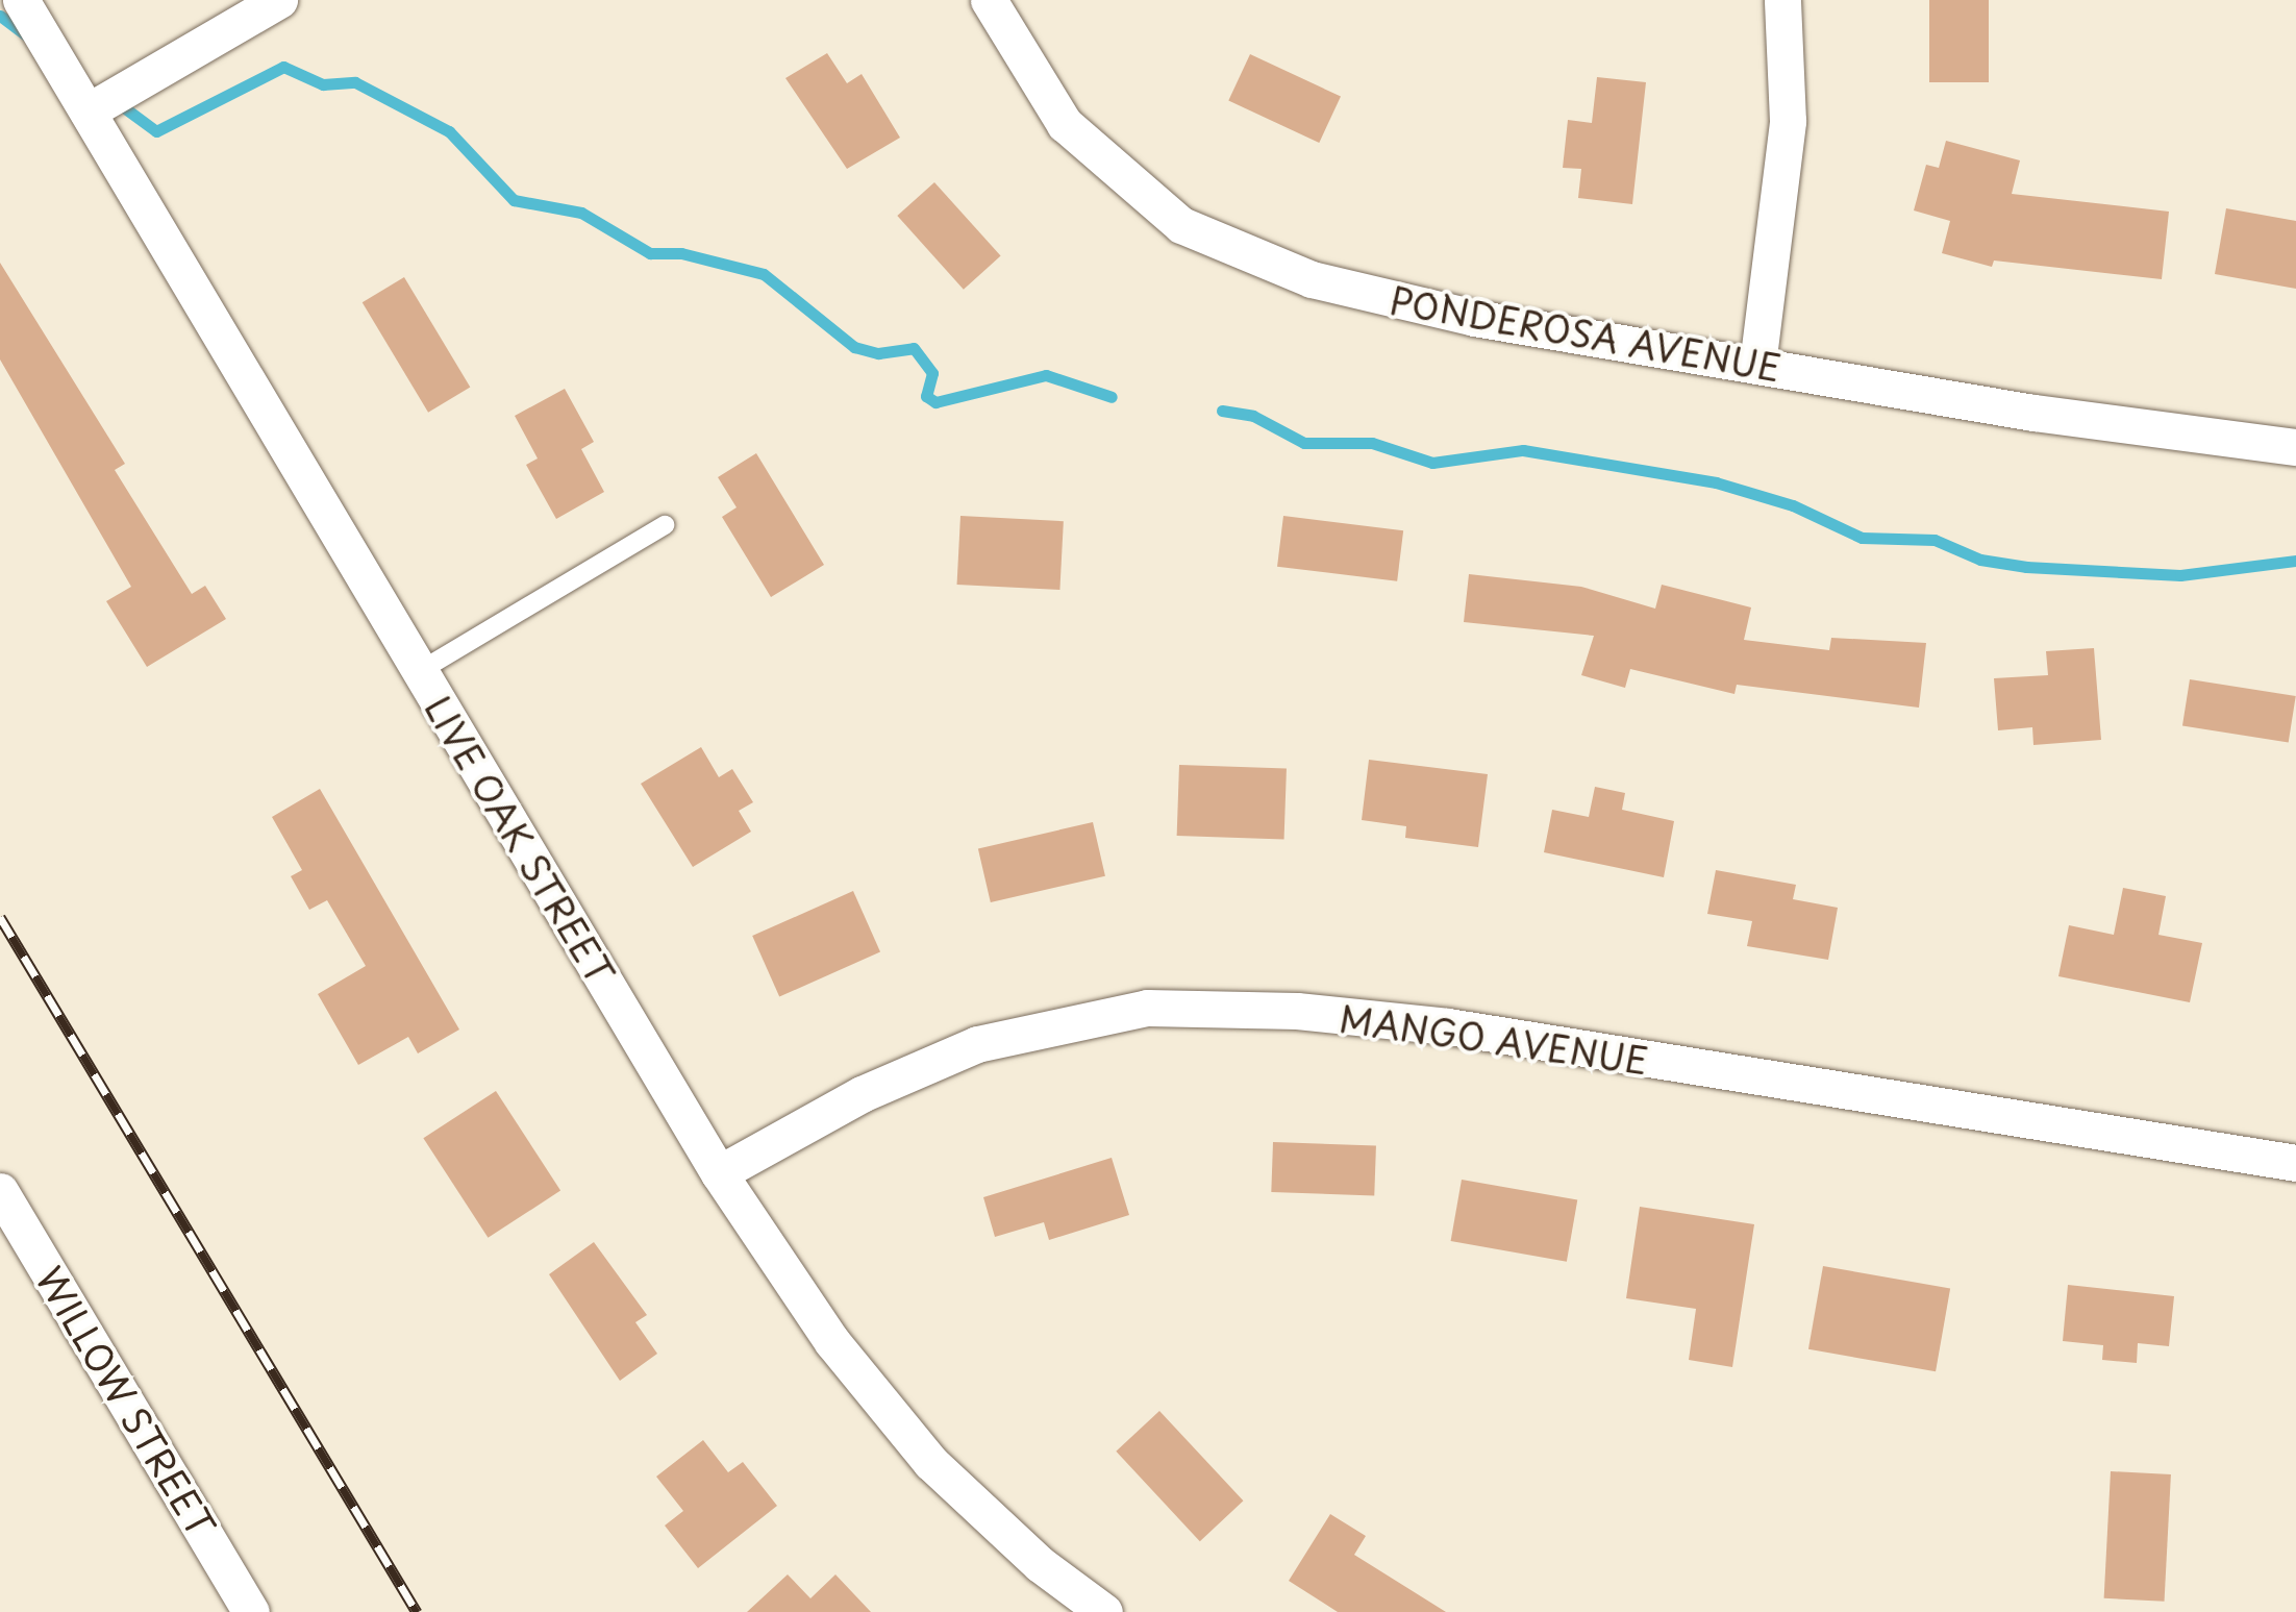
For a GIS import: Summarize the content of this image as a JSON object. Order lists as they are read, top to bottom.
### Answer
{
  "streets": {
    "street": [
      "PONDEROSA AVENUE",
      "LIVE OAK STREET",
      "MANGO AVENUE",
      "WILLOW STREET"
    ]
  },
  "crossings": [
    ["LIVE OAK STREET", "MANGO AVENUE"]
  ]
}
